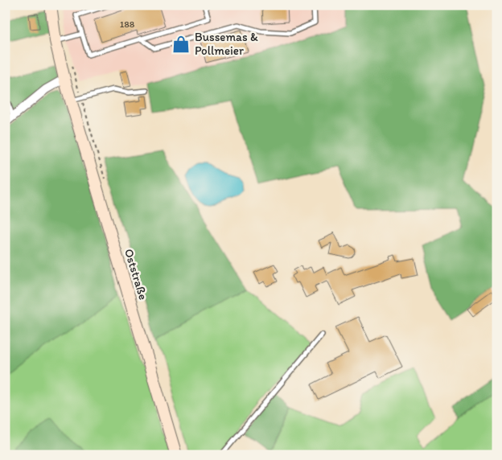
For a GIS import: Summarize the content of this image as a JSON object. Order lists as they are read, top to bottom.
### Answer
{
  "streets": {
    "main road": ["Oststraße"]
  },
  "places": {
    "shop": ["Bussemas & Pollmeier"]
  },
  "house_numbers": ["188"]
}
